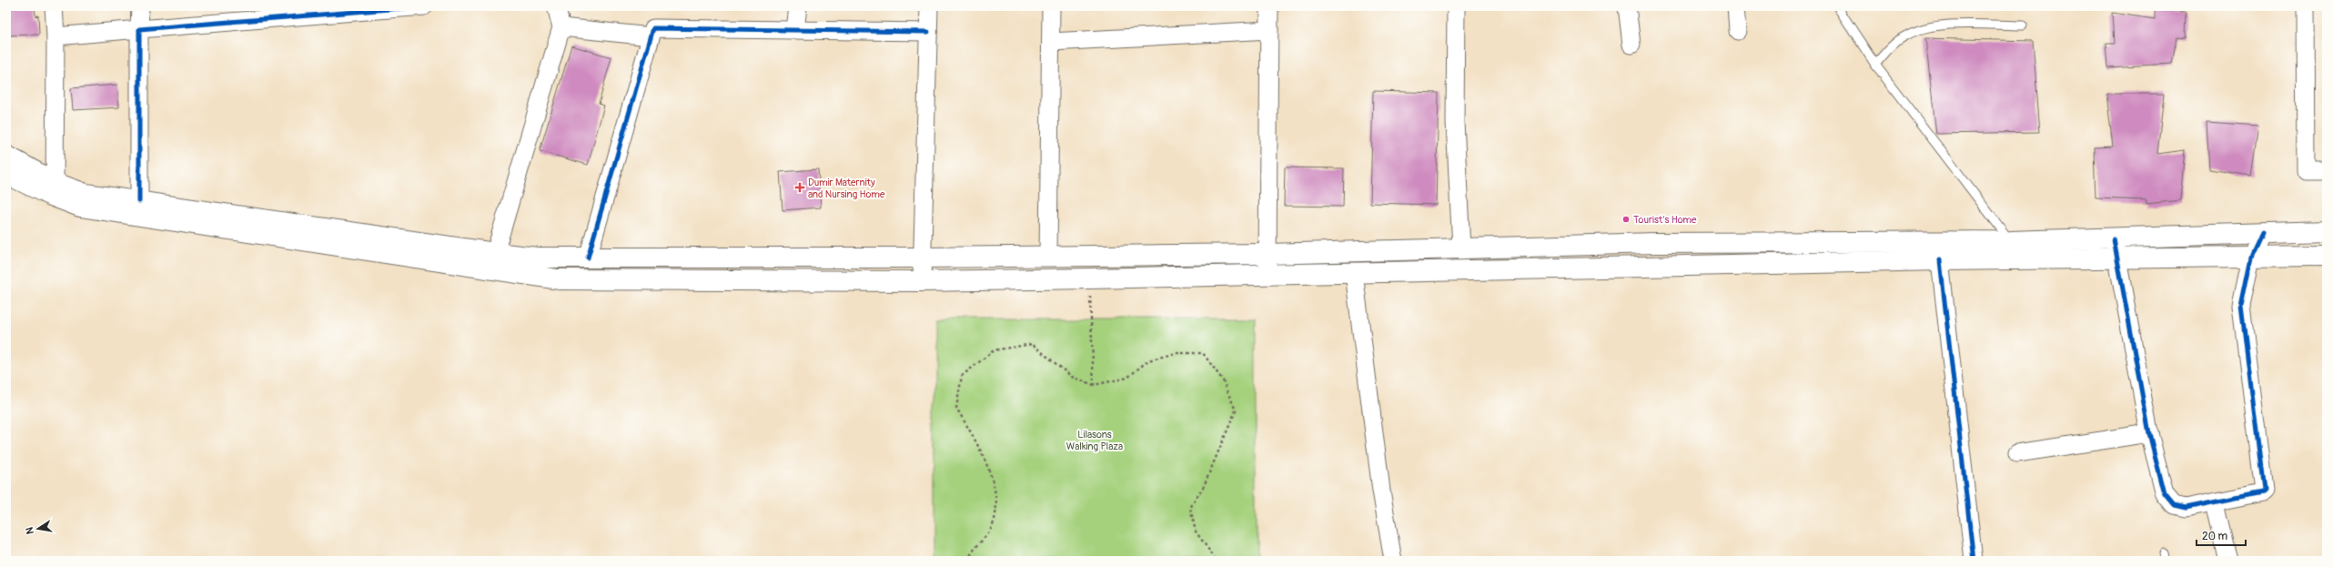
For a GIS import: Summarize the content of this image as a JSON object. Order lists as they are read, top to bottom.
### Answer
{
  "parks": ["Lilasons Walking Plaza"],
  "places": {
    "health": ["Dumir Maternity and Nursing Home"],
    "other": ["Tourist's Home"]
  },
  "scale_bar": "20 m",
  "north": "left"
}
